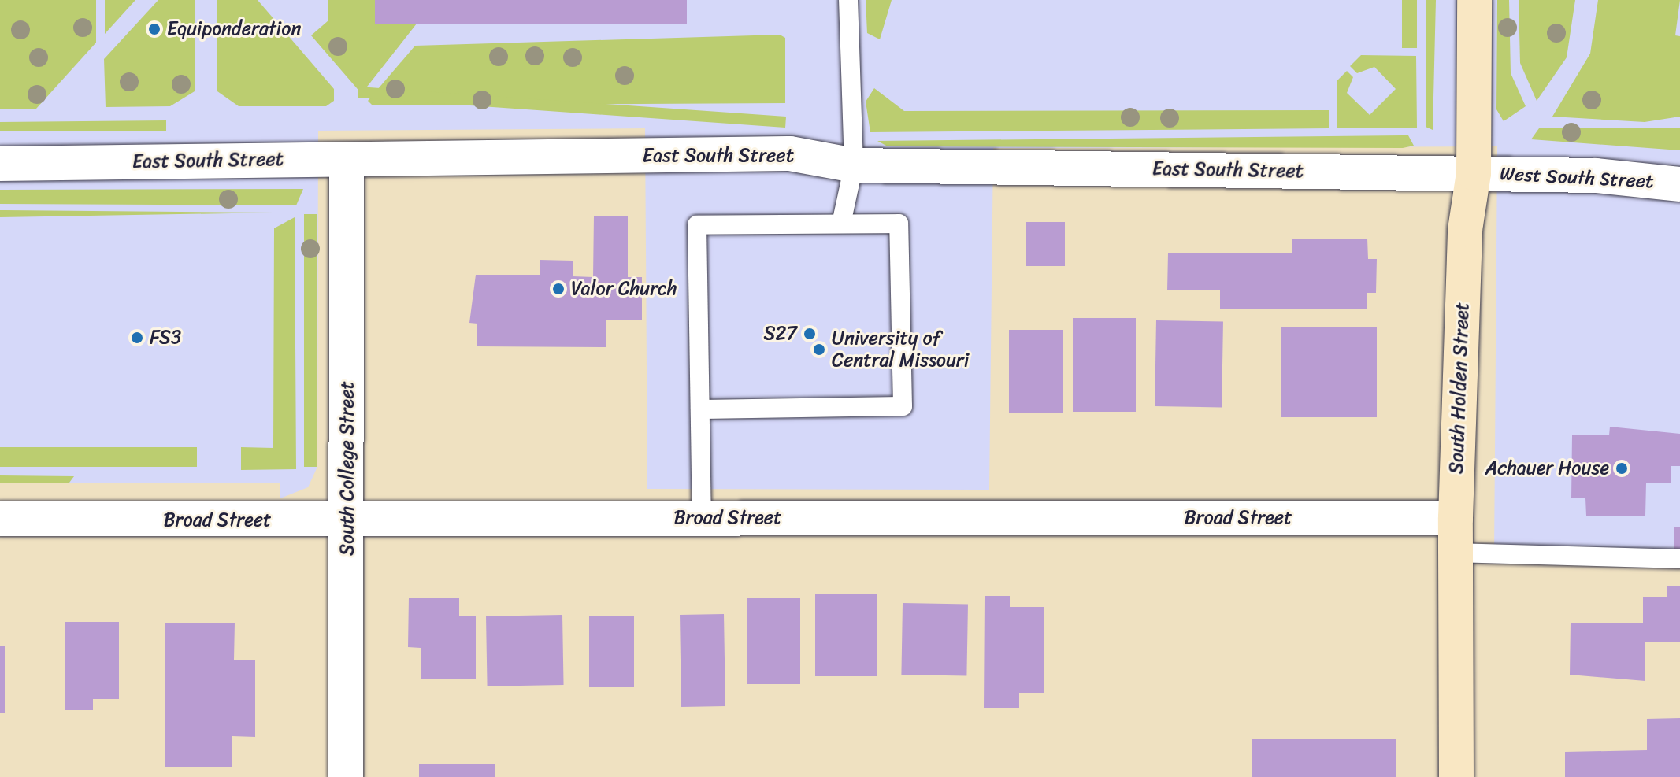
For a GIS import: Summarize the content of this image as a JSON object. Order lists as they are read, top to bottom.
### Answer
{
  "streets": {
    "main road": ["South Holden Street"],
    "street": [
      "East South Street",
      "West South Street",
      "South College Street",
      "Broad Street"
    ]
  },
  "crossings": [
    ["East South Street", "West South Street"],
    ["East South Street", "South Holden Street"],
    ["East South Street", "South College Street"],
    ["West South Street", "South Holden Street"],
    ["South Holden Street", "Broad Street"],
    ["South College Street", "Broad Street"]
  ],
  "places": [
    "Equiponderation",
    "Valor Church",
    "S27",
    "FS3",
    "University of Central Missouri",
    "Achauer House"
  ]
}
